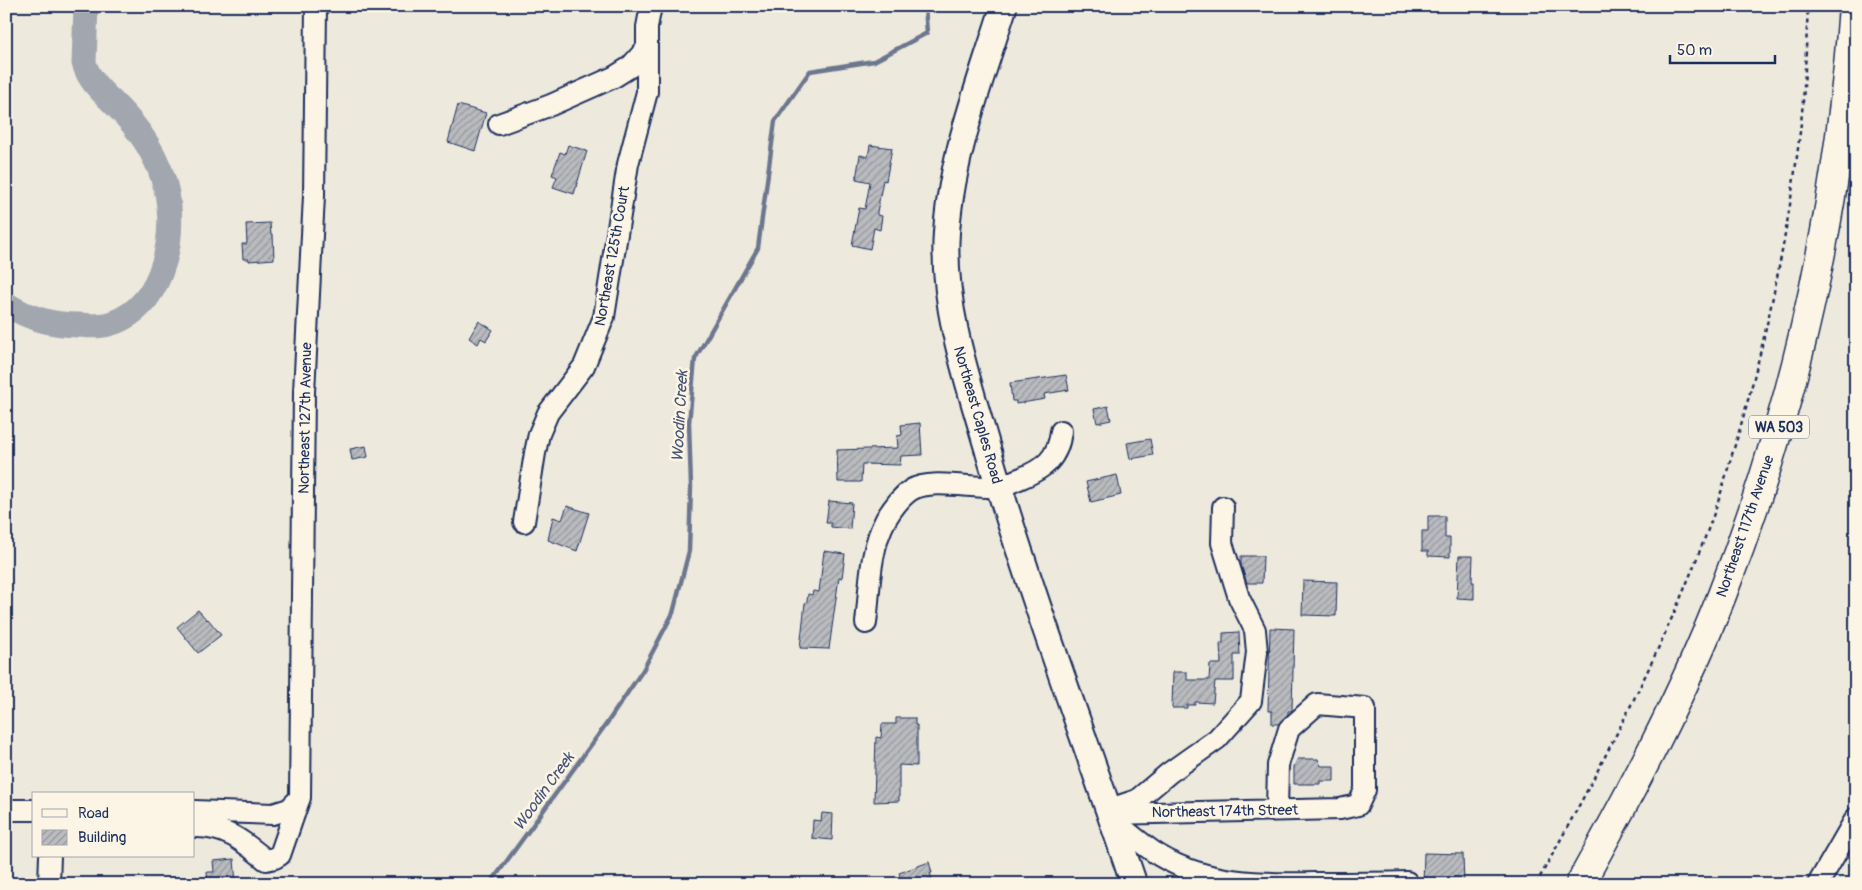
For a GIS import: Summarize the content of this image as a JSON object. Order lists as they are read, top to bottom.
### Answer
{
  "streets": {
    "highway": ["WA 503", "Northeast 117th Avenue"],
    "main road": ["Northeast Caples Road"],
    "street": ["Northeast 125th Court", "Northeast 127th Avenue", "Northeast 174th Street"]
  },
  "crossings": [
    ["Northeast Caples Road", "Northeast 174th Street"]
  ],
  "water": ["Woodin Creek"],
  "legend": ["Road", "Building"],
  "scale_bar": "50 m"
}
